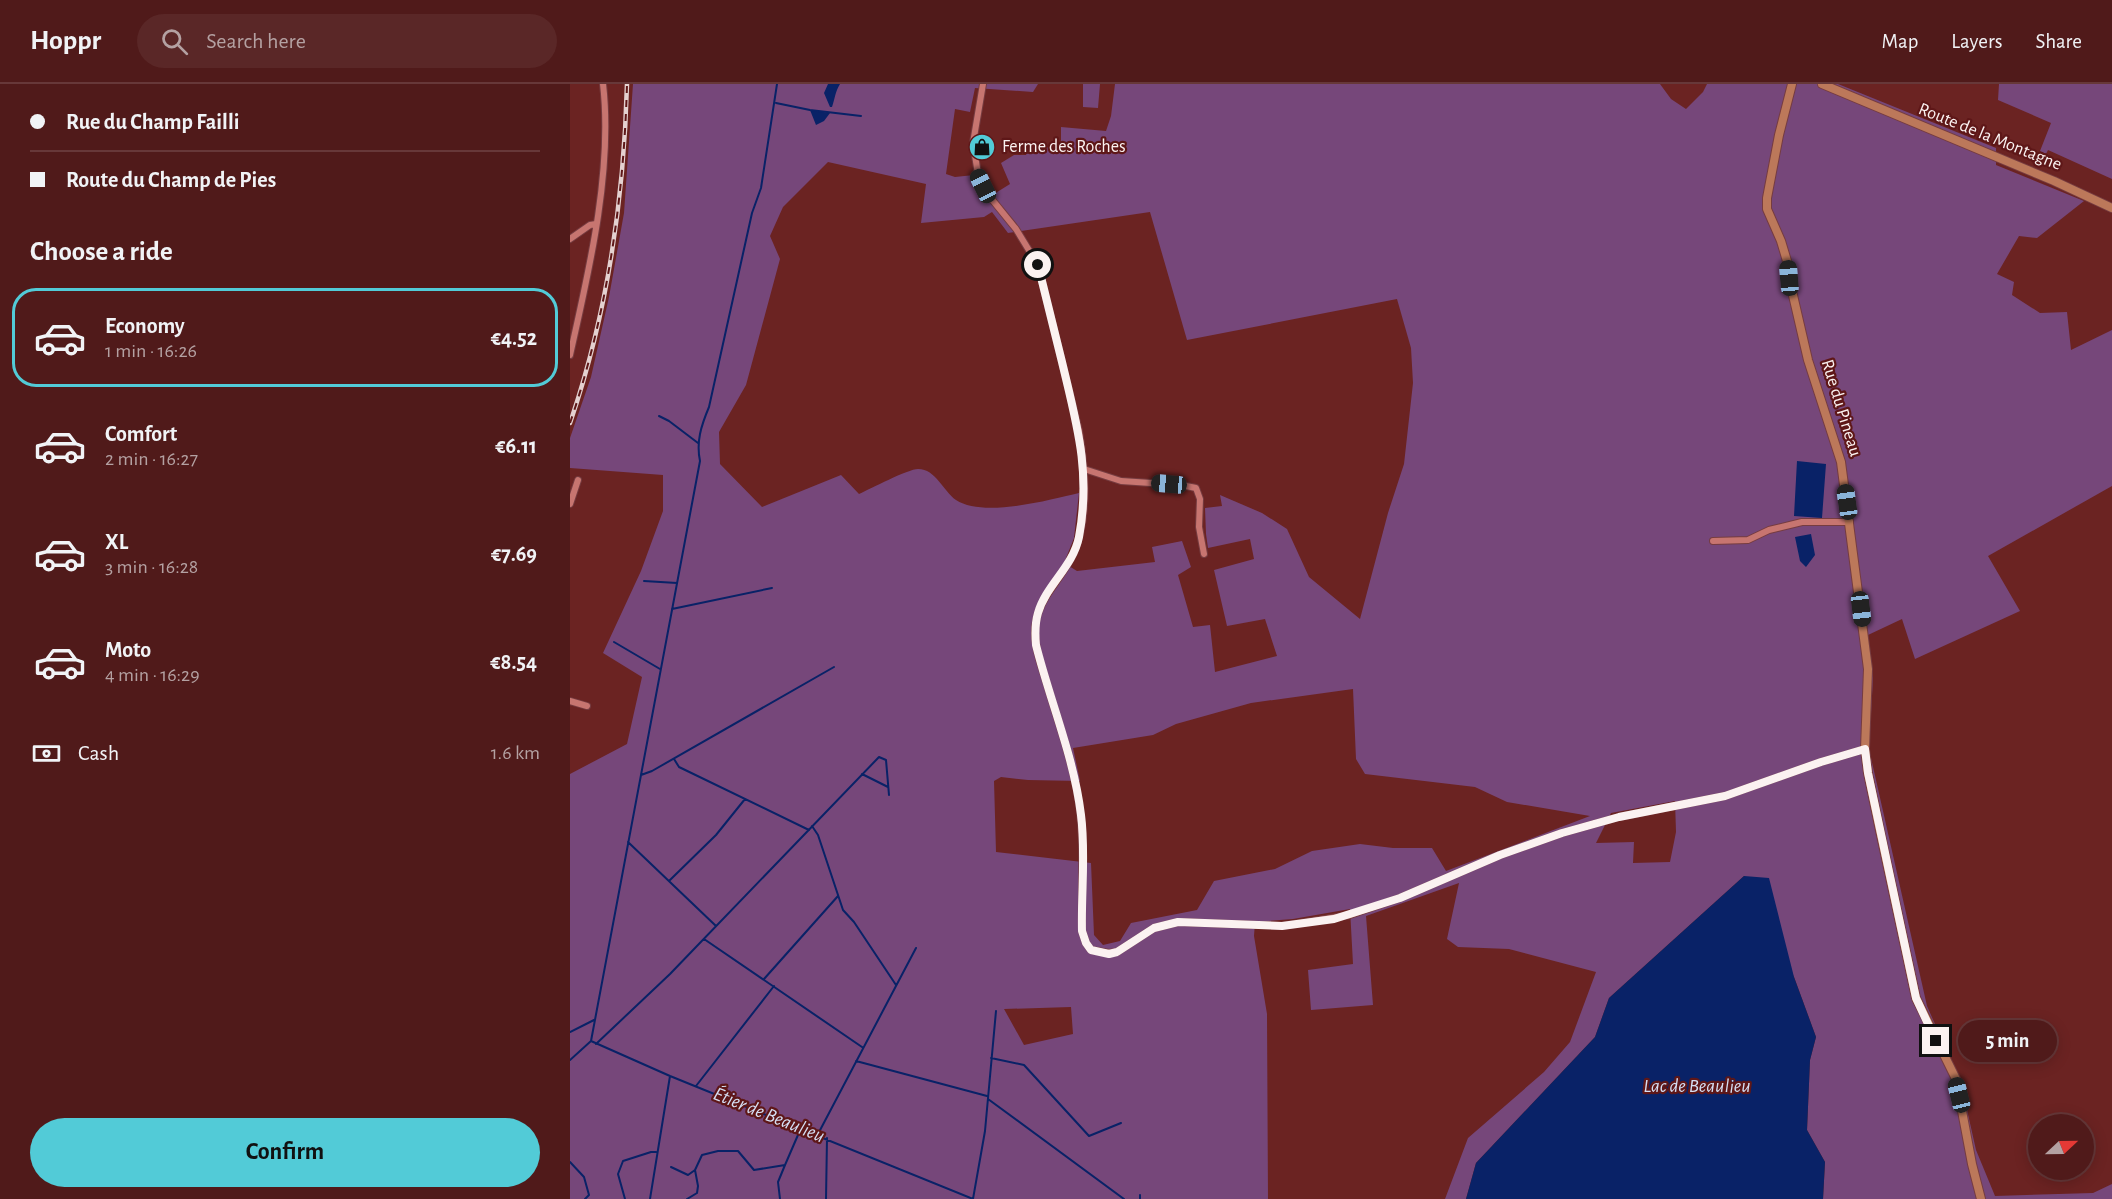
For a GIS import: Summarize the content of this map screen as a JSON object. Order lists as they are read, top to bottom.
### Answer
{
  "streets": {
    "street": ["Route de la Montagne", "Rue du Pineau"]
  },
  "water": ["Lac de Beaulieu", "Étier de Beaulieu"],
  "places": {
    "shop": ["Ferme des Roches"]
  },
  "north": "right",
  "page": {
    "header": "Hoppr",
    "search": "Search here",
    "nav": ["Map", "Layers", "Share"],
    "banner": ["Rue du Champ Failli", "Route du Champ de Pies"],
    "heading": "Choose a ride",
    "list": [
      {
        "name": "Economy",
        "note": "1 min · 16:26",
        "value": "€4.52"
      },
      {
        "name": "Comfort",
        "note": "2 min · 16:27",
        "value": "€6.11"
      },
      {
        "name": "XL",
        "note": "3 min · 16:28",
        "value": "€7.69"
      },
      {
        "name": "Moto",
        "note": "4 min · 16:29",
        "value": "€8.54"
      }
    ],
    "pay": ["Cash", "1.6 km"],
    "bubble": "5 min",
    "buttons": "Confirm"
  }
}
